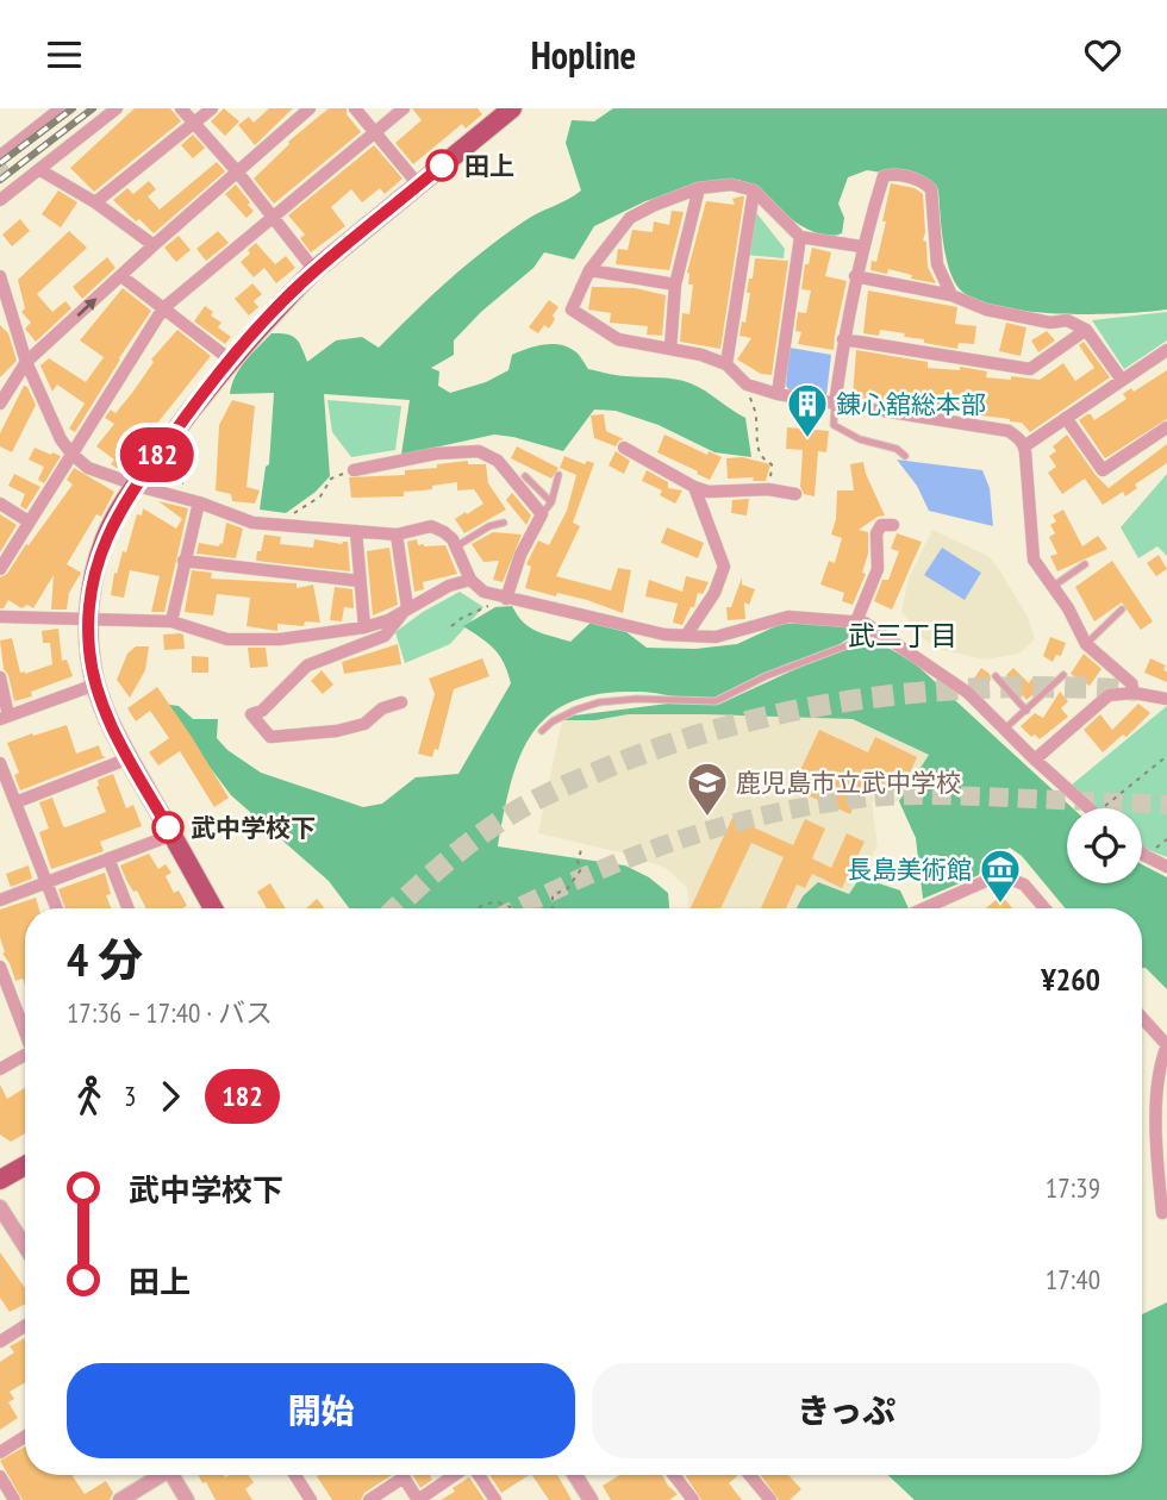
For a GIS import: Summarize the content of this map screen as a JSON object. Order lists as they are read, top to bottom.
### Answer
{
  "districts": ["武三丁目"],
  "places": {
    "other": ["田上", "武中学校下"],
    "building": ["錬心舘総本部"],
    "school or university": ["鹿児島市立武中学校"],
    "museum": ["長島美術館"]
  },
  "lines": ["bus line 182"],
  "page": {
    "header": "Hopline",
    "on_map": "182",
    "heading": ["4 分", "17:36 – 17:40 · バス", "¥260"],
    "legs": ["3", "182"],
    "list": [
      {
        "name": "武中学校下",
        "value": "17:39"
      },
      {
        "name": "田上",
        "value": "17:40"
      }
    ],
    "buttons": ["開始", "きっぷ"]
  }
}
